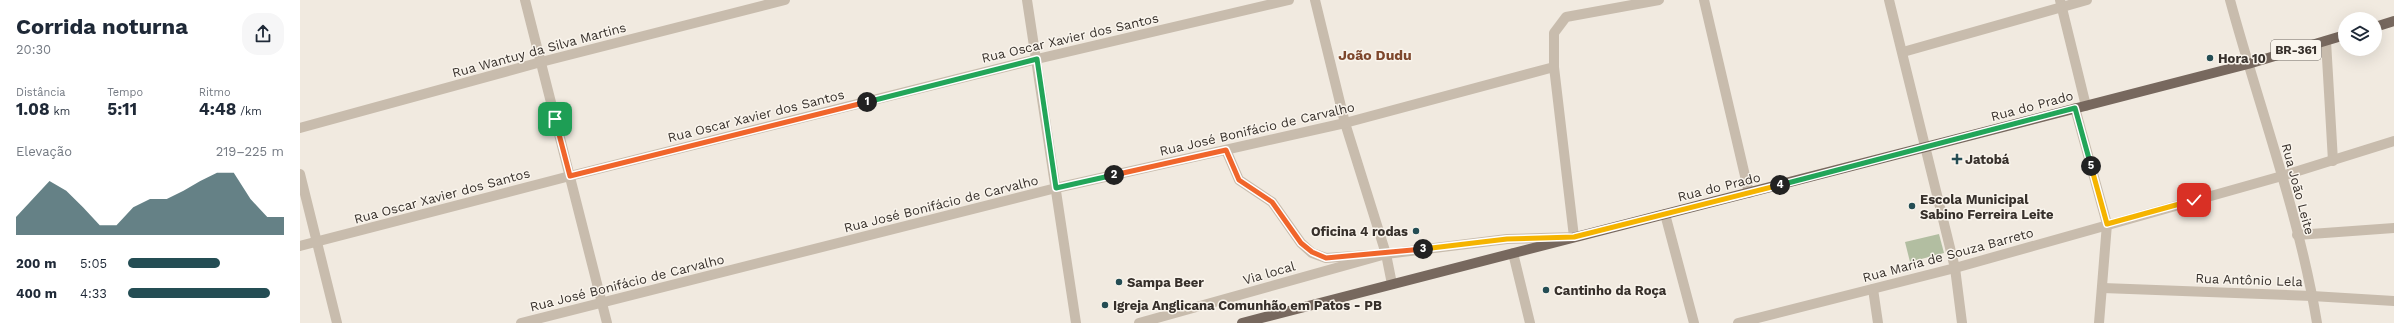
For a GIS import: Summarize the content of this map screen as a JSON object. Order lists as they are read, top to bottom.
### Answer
{
  "streets": {
    "main road": ["BR-361", "Rua do Prado"],
    "street": [
      "Rua Oscar Xavier dos Santos",
      "Rua Wantuy da Silva Martins",
      "Rua José Bonifácio de Carvalho",
      "Rua João Leite",
      "Rua Maria de Souza Barreto",
      "Via local",
      "Rua Antônio Lela"
    ]
  },
  "crossings": [
    ["BR-361", "Rua do Prado"],
    ["BR-361", "Rua João Leite"],
    ["Rua do Prado", "Rua João Leite"],
    ["Rua do Prado", "Via local"],
    ["Rua João Leite", "Rua Maria de Souza Barreto"],
    ["Rua João Leite", "Rua Antônio Lela"]
  ],
  "districts": ["João Dudu"],
  "places": {
    "other": [
      "Hora 10",
      "Escola Municipal Sabino Ferreira Leite",
      "Oficina 4 rodas",
      "Sampa Beer",
      "Cantinho da Roça",
      "Igreja Anglicana Comunhão em Patos - PB"
    ],
    "health": ["Jatobá"]
  },
  "page": {
    "heading": ["Corrida noturna", "20:30"],
    "stats": [
      ["Distância", "1.08 km"],
      ["Tempo", "5:11"],
      ["Ritmo", "4:48 /km"]
    ],
    "pins": [
      "1",
      "5",
      "2",
      "4",
      "3"
    ],
    "chart": ["Elevação", "219–225 m"],
    "list": [
      {
        "name": "200 m",
        "note": "5:05"
      },
      {
        "name": "400 m",
        "note": "4:33"
      }
    ]
  }
}
